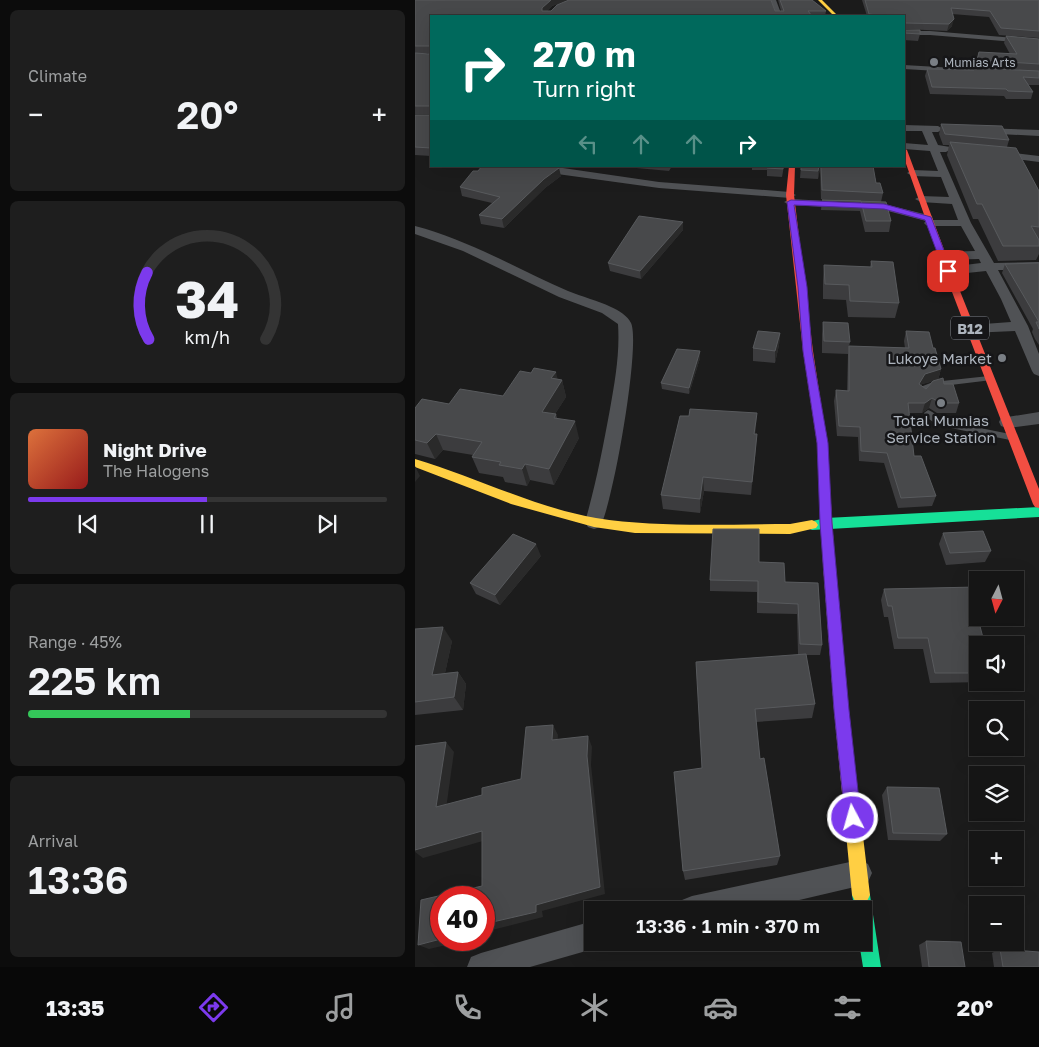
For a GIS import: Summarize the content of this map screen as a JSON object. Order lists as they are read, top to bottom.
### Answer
{
  "streets": {
    "main road": ["B12"]
  },
  "places": ["Mumias Arts", "Lukoye Market", "Total Mumias Service Station"],
  "north": "bottom",
  "page": {
    "tile": [
      "Climate",
      ["Range · 45%", "225 km"],
      ["Arrival", "13:36"]
    ],
    "turn": ["270 m", "Turn right"],
    "heat": ["−", "20°", "+"],
    "song": ["Night Drive", "The Halogens"],
    "map_buttons": ["+", "−"],
    "limit": "40",
    "trip": "13:36 · 1 min · 370 m",
    "tabs": ["13:35", "20°"],
    "gauge": ["34", "km/h"]
  }
}
